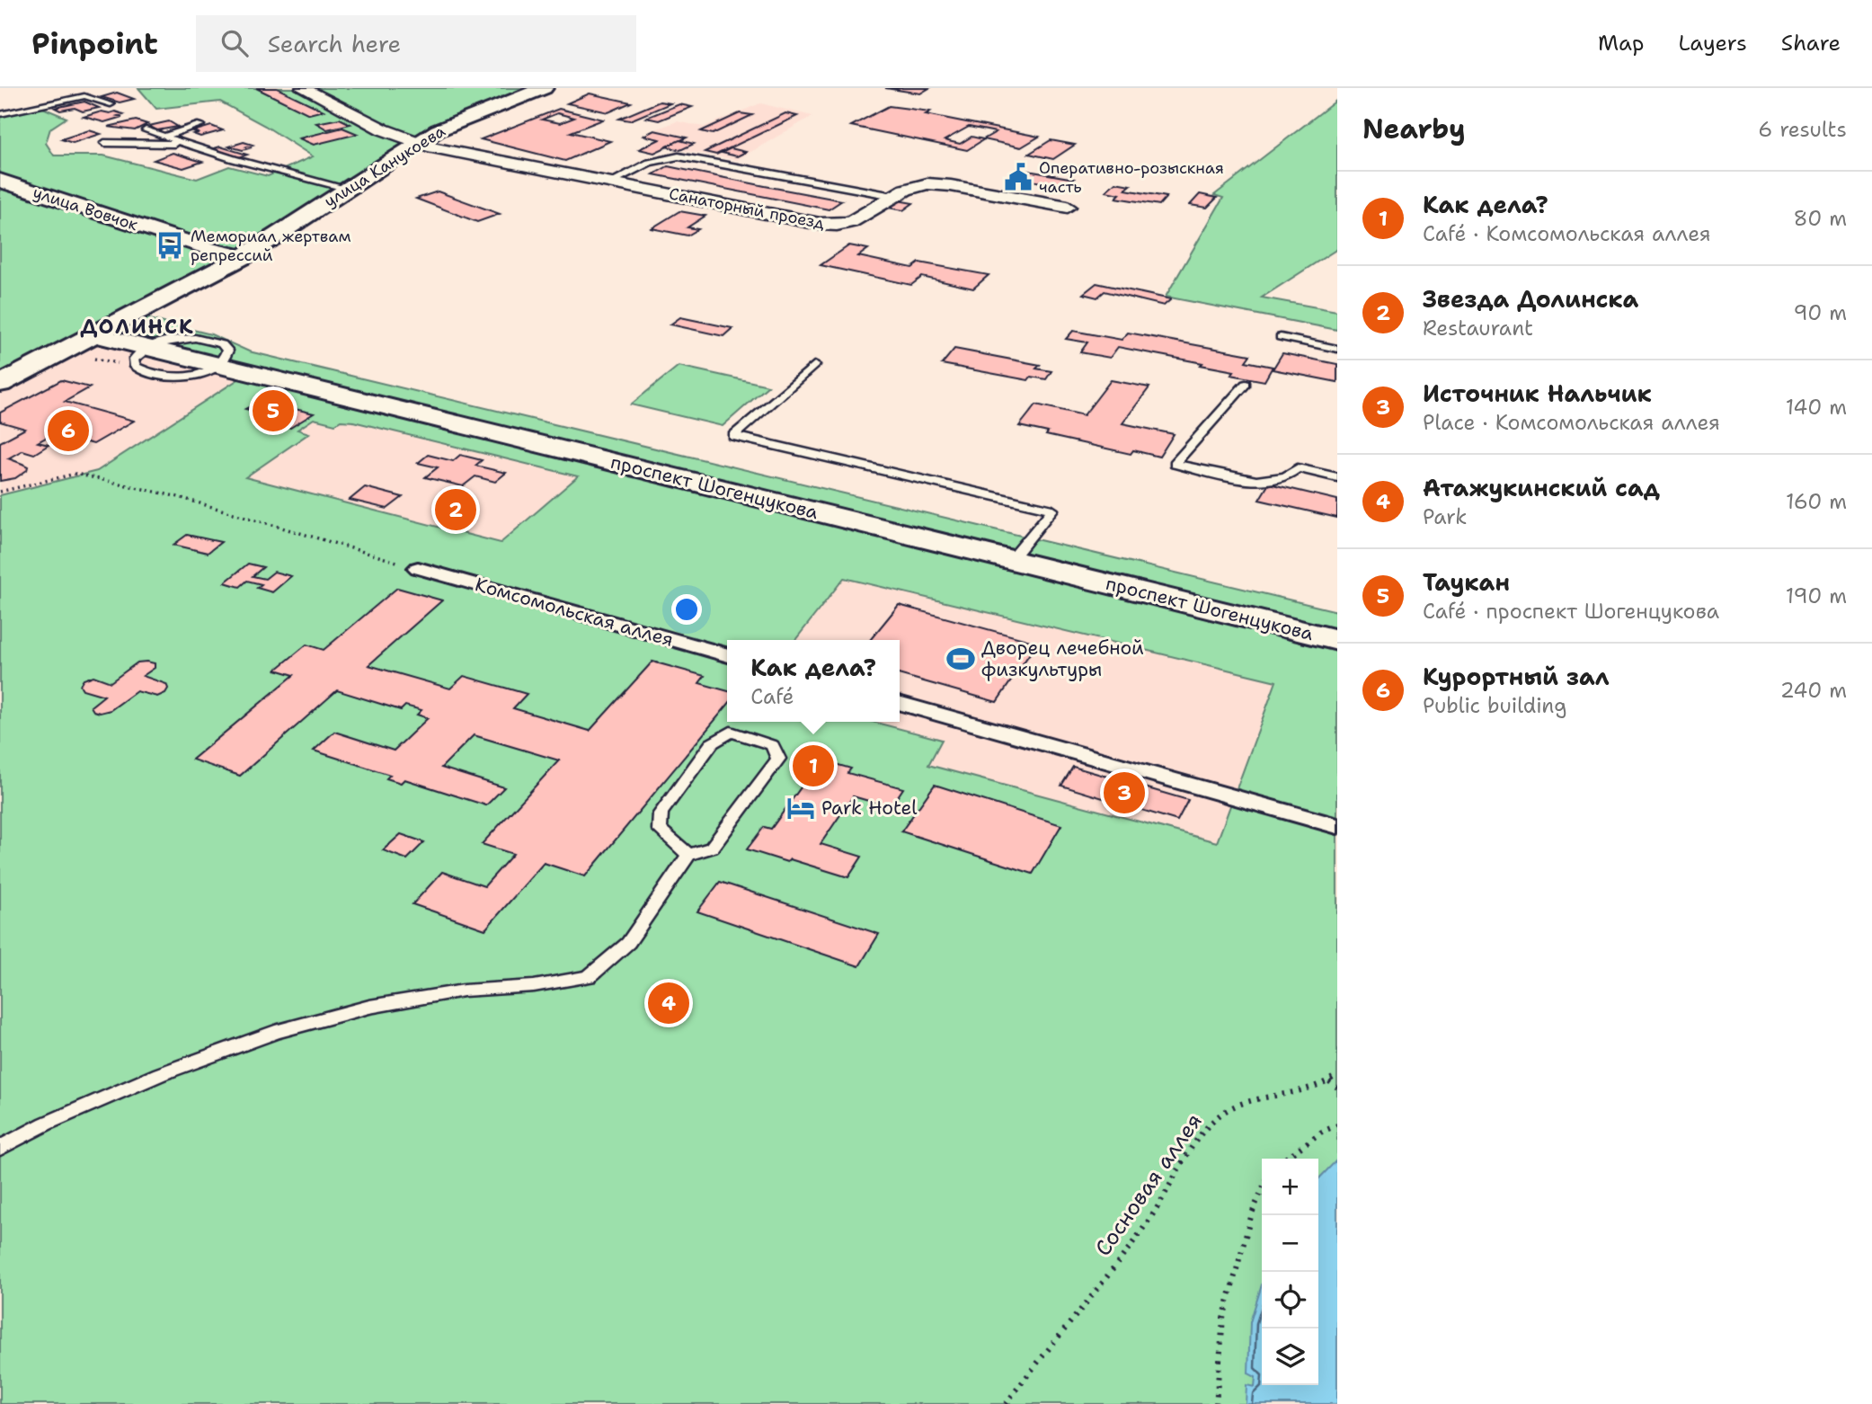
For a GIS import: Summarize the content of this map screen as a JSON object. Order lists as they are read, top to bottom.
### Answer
{
  "streets": {
    "street": [
      "улица Канукоева",
      "улица Вовчок",
      "Санаторный проезд",
      "проспект Шогенцукова",
      "Комсомольская аллея"
    ],
    "path": ["Сосновая аллея"]
  },
  "crossings": [
    ["улица Канукоева", "улица Вовчок"],
    ["улица Канукоева", "Санаторный проезд"],
    ["улица Канукоева", "проспект Шогенцукова"]
  ],
  "districts": ["ДОЛИНСК"],
  "places": {
    "public building": ["Оперативно-розыскная часть"],
    "bus stop": ["Мемориал жертвам репрессий"],
    "sports": ["Дворец лечебной физкультуры"],
    "hotel": ["Park Hotel"]
  },
  "page": {
    "header": "Pinpoint",
    "search": "Search here",
    "nav": ["Map", "Layers", "Share"],
    "heading": ["Nearby", "6 results"],
    "list": [
      {
        "mark": "1",
        "name": "Как дела?",
        "note": "Café · Комсомольская аллея",
        "value": "80 m"
      },
      {
        "mark": "2",
        "name": "Звезда Долинска",
        "note": "Restaurant",
        "value": "90 m"
      },
      {
        "mark": "3",
        "name": "Источник Нальчик",
        "note": "Place · Комсомольская аллея",
        "value": "140 m"
      },
      {
        "mark": "4",
        "name": "Атажукинский сад",
        "note": "Park",
        "value": "160 m"
      },
      {
        "mark": "5",
        "name": "Таукан",
        "note": "Café · проспект Шогенцукова",
        "value": "190 m"
      },
      {
        "mark": "6",
        "name": "Курортный зал",
        "note": "Public building",
        "value": "240 m"
      }
    ],
    "pins": [
      "5",
      "6",
      "2",
      "1",
      "3",
      "4"
    ],
    "popup": ["Как дела?", "Café"],
    "map_buttons": ["+", "−"]
  }
}
